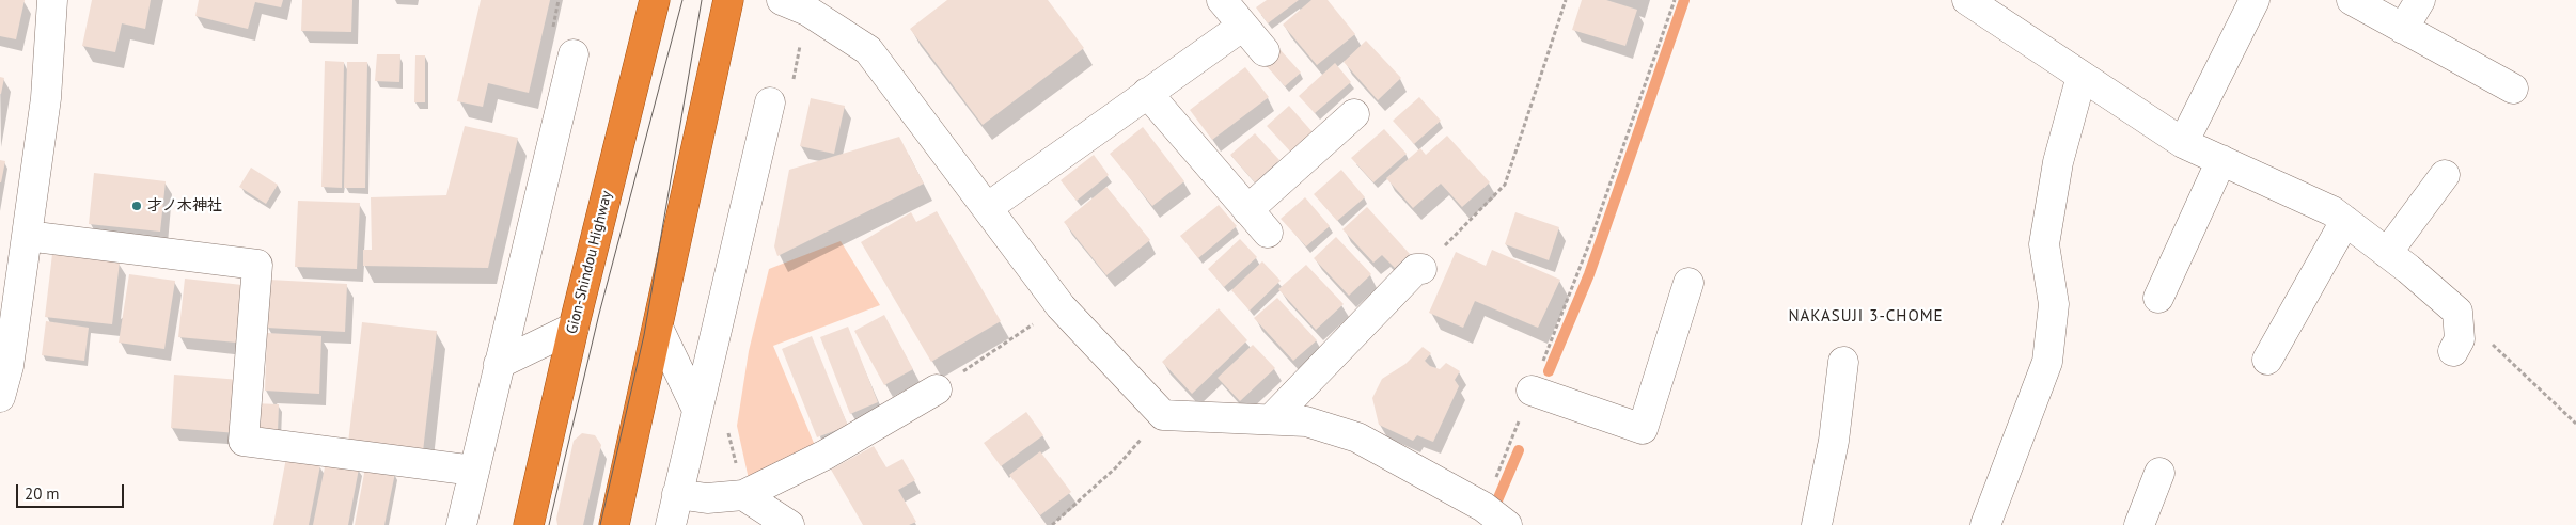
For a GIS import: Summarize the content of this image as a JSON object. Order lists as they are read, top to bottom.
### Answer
{
  "streets": {
    "highway": ["Gion-Shindou Highway"]
  },
  "districts": ["NAKASUJI 3-CHOME"],
  "places": ["才ノ木神社"],
  "scale_bar": "20 m"
}
